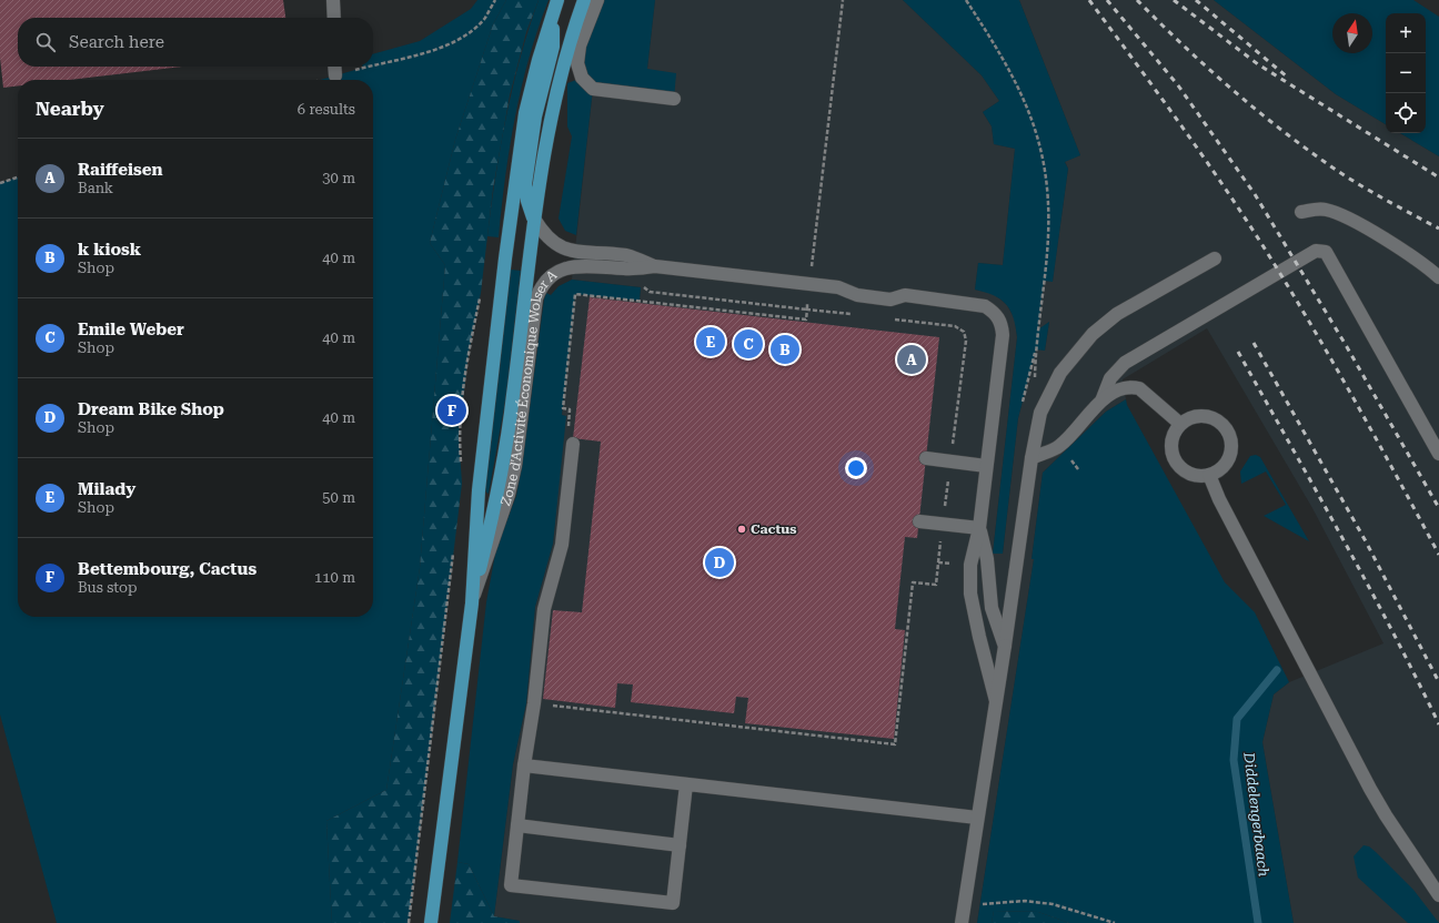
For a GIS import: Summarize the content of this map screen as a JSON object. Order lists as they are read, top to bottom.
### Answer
{
  "streets": {
    "street": ["Zone d'Activité Économique Wolser A"]
  },
  "water": ["Diddelengerbaach"],
  "places": ["Cactus"],
  "north": "top",
  "page": {
    "map_buttons": ["+", "−"],
    "search": "Search here",
    "heading": ["Nearby", "6 results"],
    "list": [
      {
        "mark": "A",
        "name": "Raiffeisen",
        "note": "Bank",
        "value": "30 m"
      },
      {
        "mark": "B",
        "name": "k kiosk",
        "note": "Shop",
        "value": "40 m"
      },
      {
        "mark": "C",
        "name": "Emile Weber",
        "note": "Shop",
        "value": "40 m"
      },
      {
        "mark": "D",
        "name": "Dream Bike Shop",
        "note": "Shop",
        "value": "40 m"
      },
      {
        "mark": "E",
        "name": "Milady",
        "note": "Shop",
        "value": "50 m"
      },
      {
        "mark": "F",
        "name": "Bettembourg, Cactus",
        "note": "Bus stop",
        "value": "110 m"
      }
    ],
    "pins": [
      "E",
      "C",
      "B",
      "A",
      "F",
      "D"
    ]
  }
}
